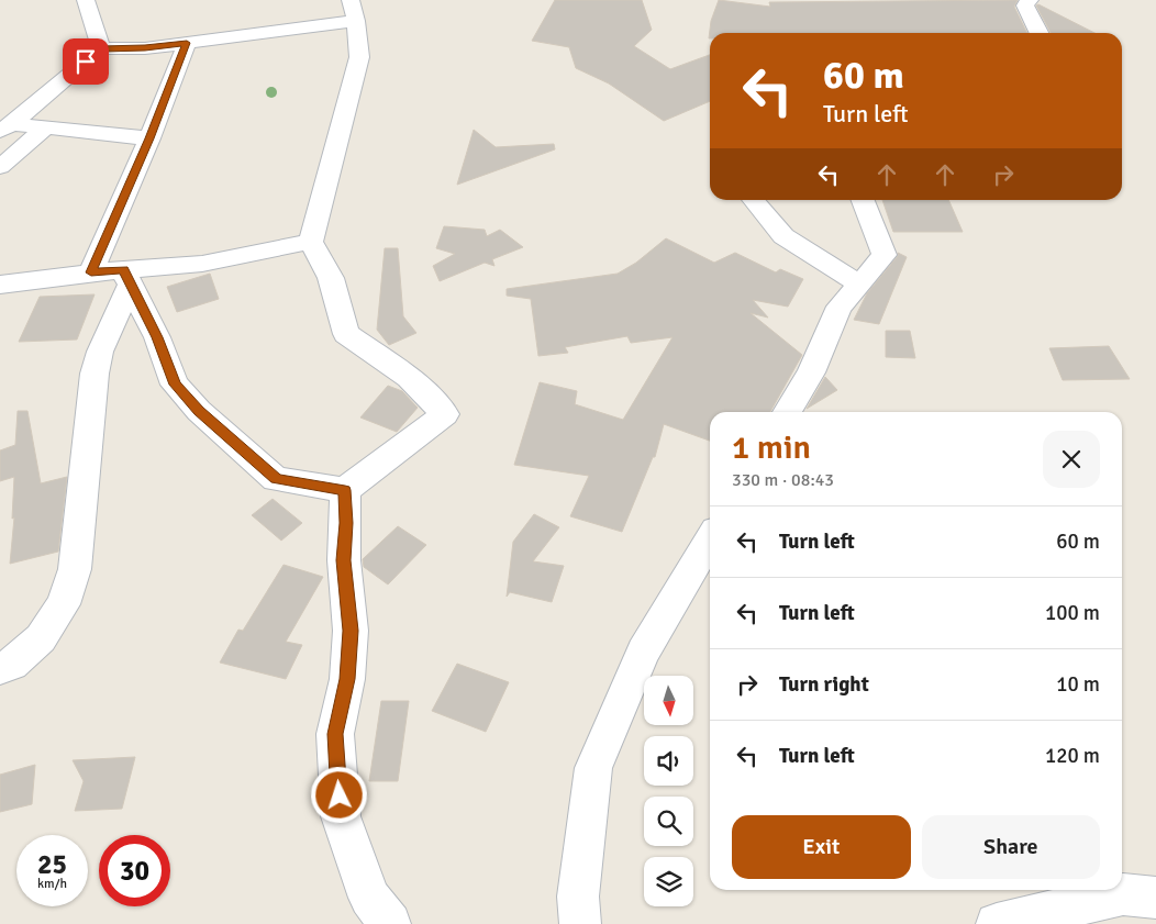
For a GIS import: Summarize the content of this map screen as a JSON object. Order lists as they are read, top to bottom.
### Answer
{
  "north": "bottom",
  "page": {
    "turn": ["60 m", "Turn left"],
    "heading": ["1 min", "330 m · 08:43"],
    "list": [
      {
        "name": "Turn left",
        "value": "60 m"
      },
      {
        "name": "Turn left",
        "value": "100 m"
      },
      {
        "name": "Turn right",
        "value": "10 m"
      },
      {
        "name": "Turn left",
        "value": "120 m"
      }
    ],
    "buttons": ["Exit", "Share"],
    "speed": "25 km/h",
    "limit": "30"
  }
}
